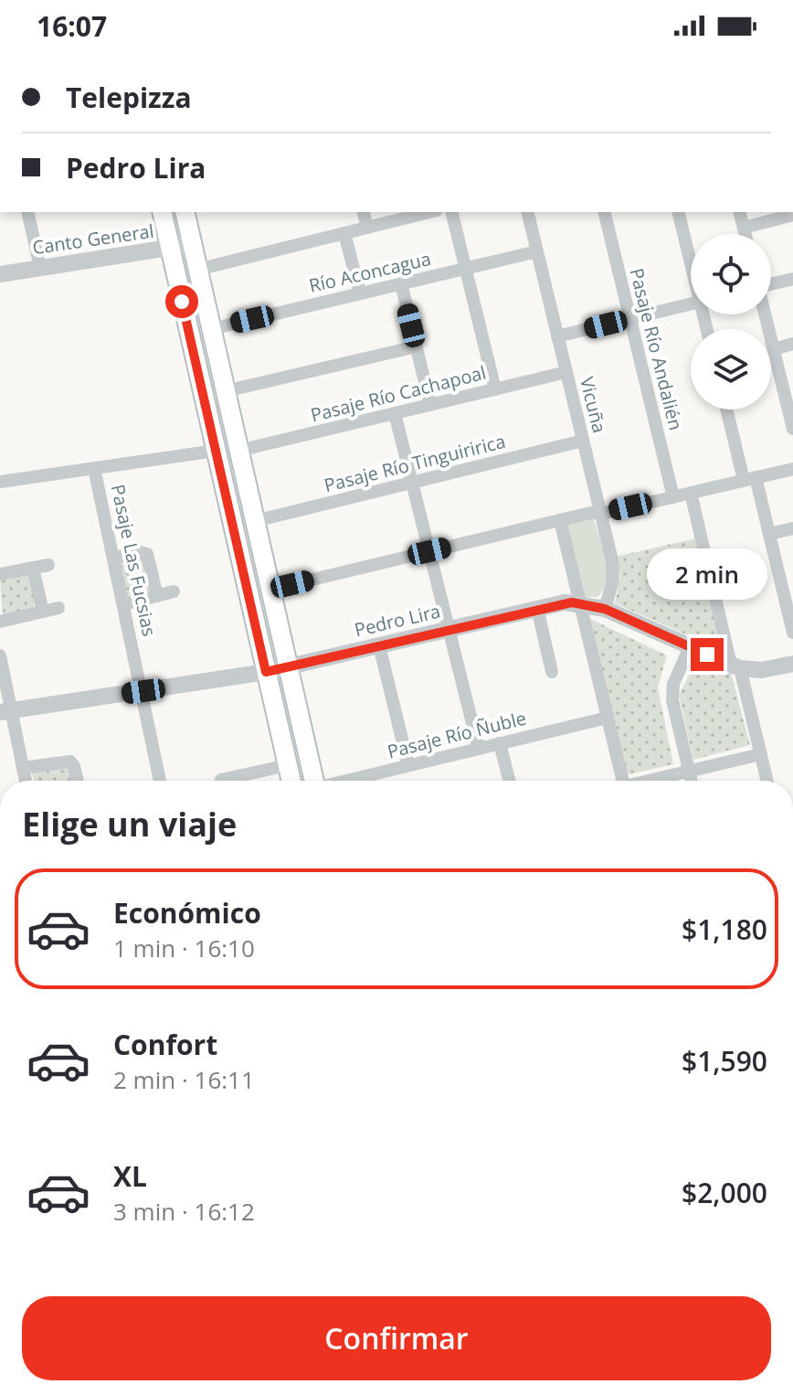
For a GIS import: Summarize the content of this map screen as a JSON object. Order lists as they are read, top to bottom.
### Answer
{
  "streets": {
    "street": [
      "Canto General",
      "Río Aconcagua",
      "Pasaje Río Andalién",
      "Pasaje Río Cachapoal",
      "Vicuña",
      "Pasaje Río Tinguiririca",
      "Pasaje Las Fucsias",
      "Pedro Lira",
      "Pasaje Río Ñuble"
    ]
  },
  "crossings": [
    ["Río Aconcagua", "Vicuña"],
    ["Pasaje Río Cachapoal", "Vicuña"],
    ["Vicuña", "Pasaje Río Tinguiririca"],
    ["Vicuña", "Pedro Lira"],
    ["Pasaje Las Fucsias", "Pedro Lira"]
  ],
  "page": {
    "status": "16:07",
    "banner": ["Telepizza", "Pedro Lira"],
    "bubble": "2 min",
    "heading": "Elige un viaje",
    "list": [
      {
        "name": "Económico",
        "note": "1 min · 16:10",
        "value": "$1,180"
      },
      {
        "name": "Confort",
        "note": "2 min · 16:11",
        "value": "$1,590"
      },
      {
        "name": "XL",
        "note": "3 min · 16:12",
        "value": "$2,000"
      }
    ],
    "buttons": "Confirmar"
  }
}
